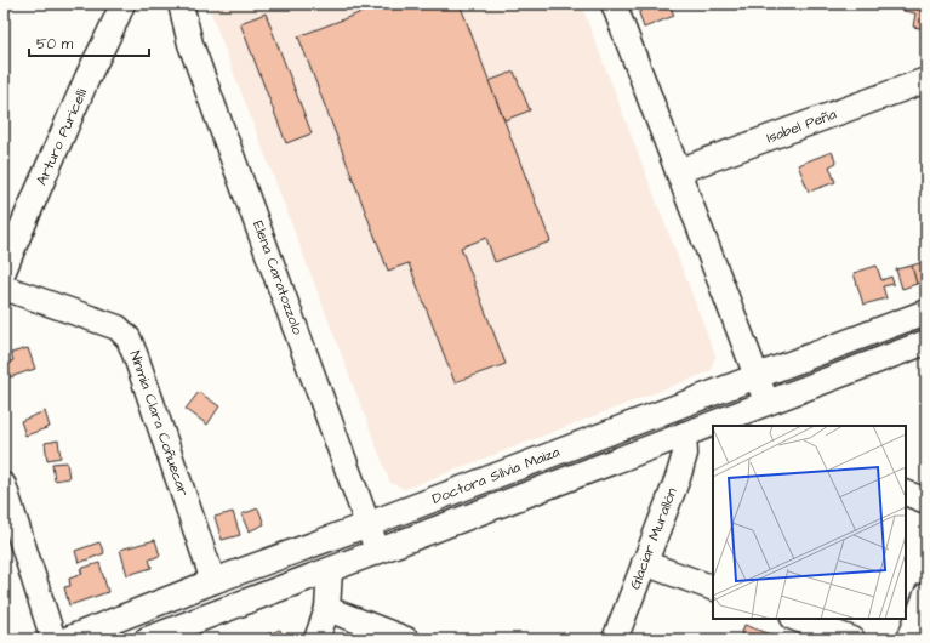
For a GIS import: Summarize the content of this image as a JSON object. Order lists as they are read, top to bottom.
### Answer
{
  "streets": {
    "street": [
      "Isabel Peña",
      "Arturo Puricelli",
      "Elena Caratozzolo",
      "Ninmia Clara Coñuecar",
      "Doctora Silvia Maiza",
      "Glaciar Murallón"
    ]
  },
  "crossings": [
    ["Elena Caratozzolo", "Doctora Silvia Maiza"],
    ["Ninmia Clara Coñuecar", "Doctora Silvia Maiza"],
    ["Doctora Silvia Maiza", "Glaciar Murallón"]
  ],
  "scale_bar": "50 m"
}
